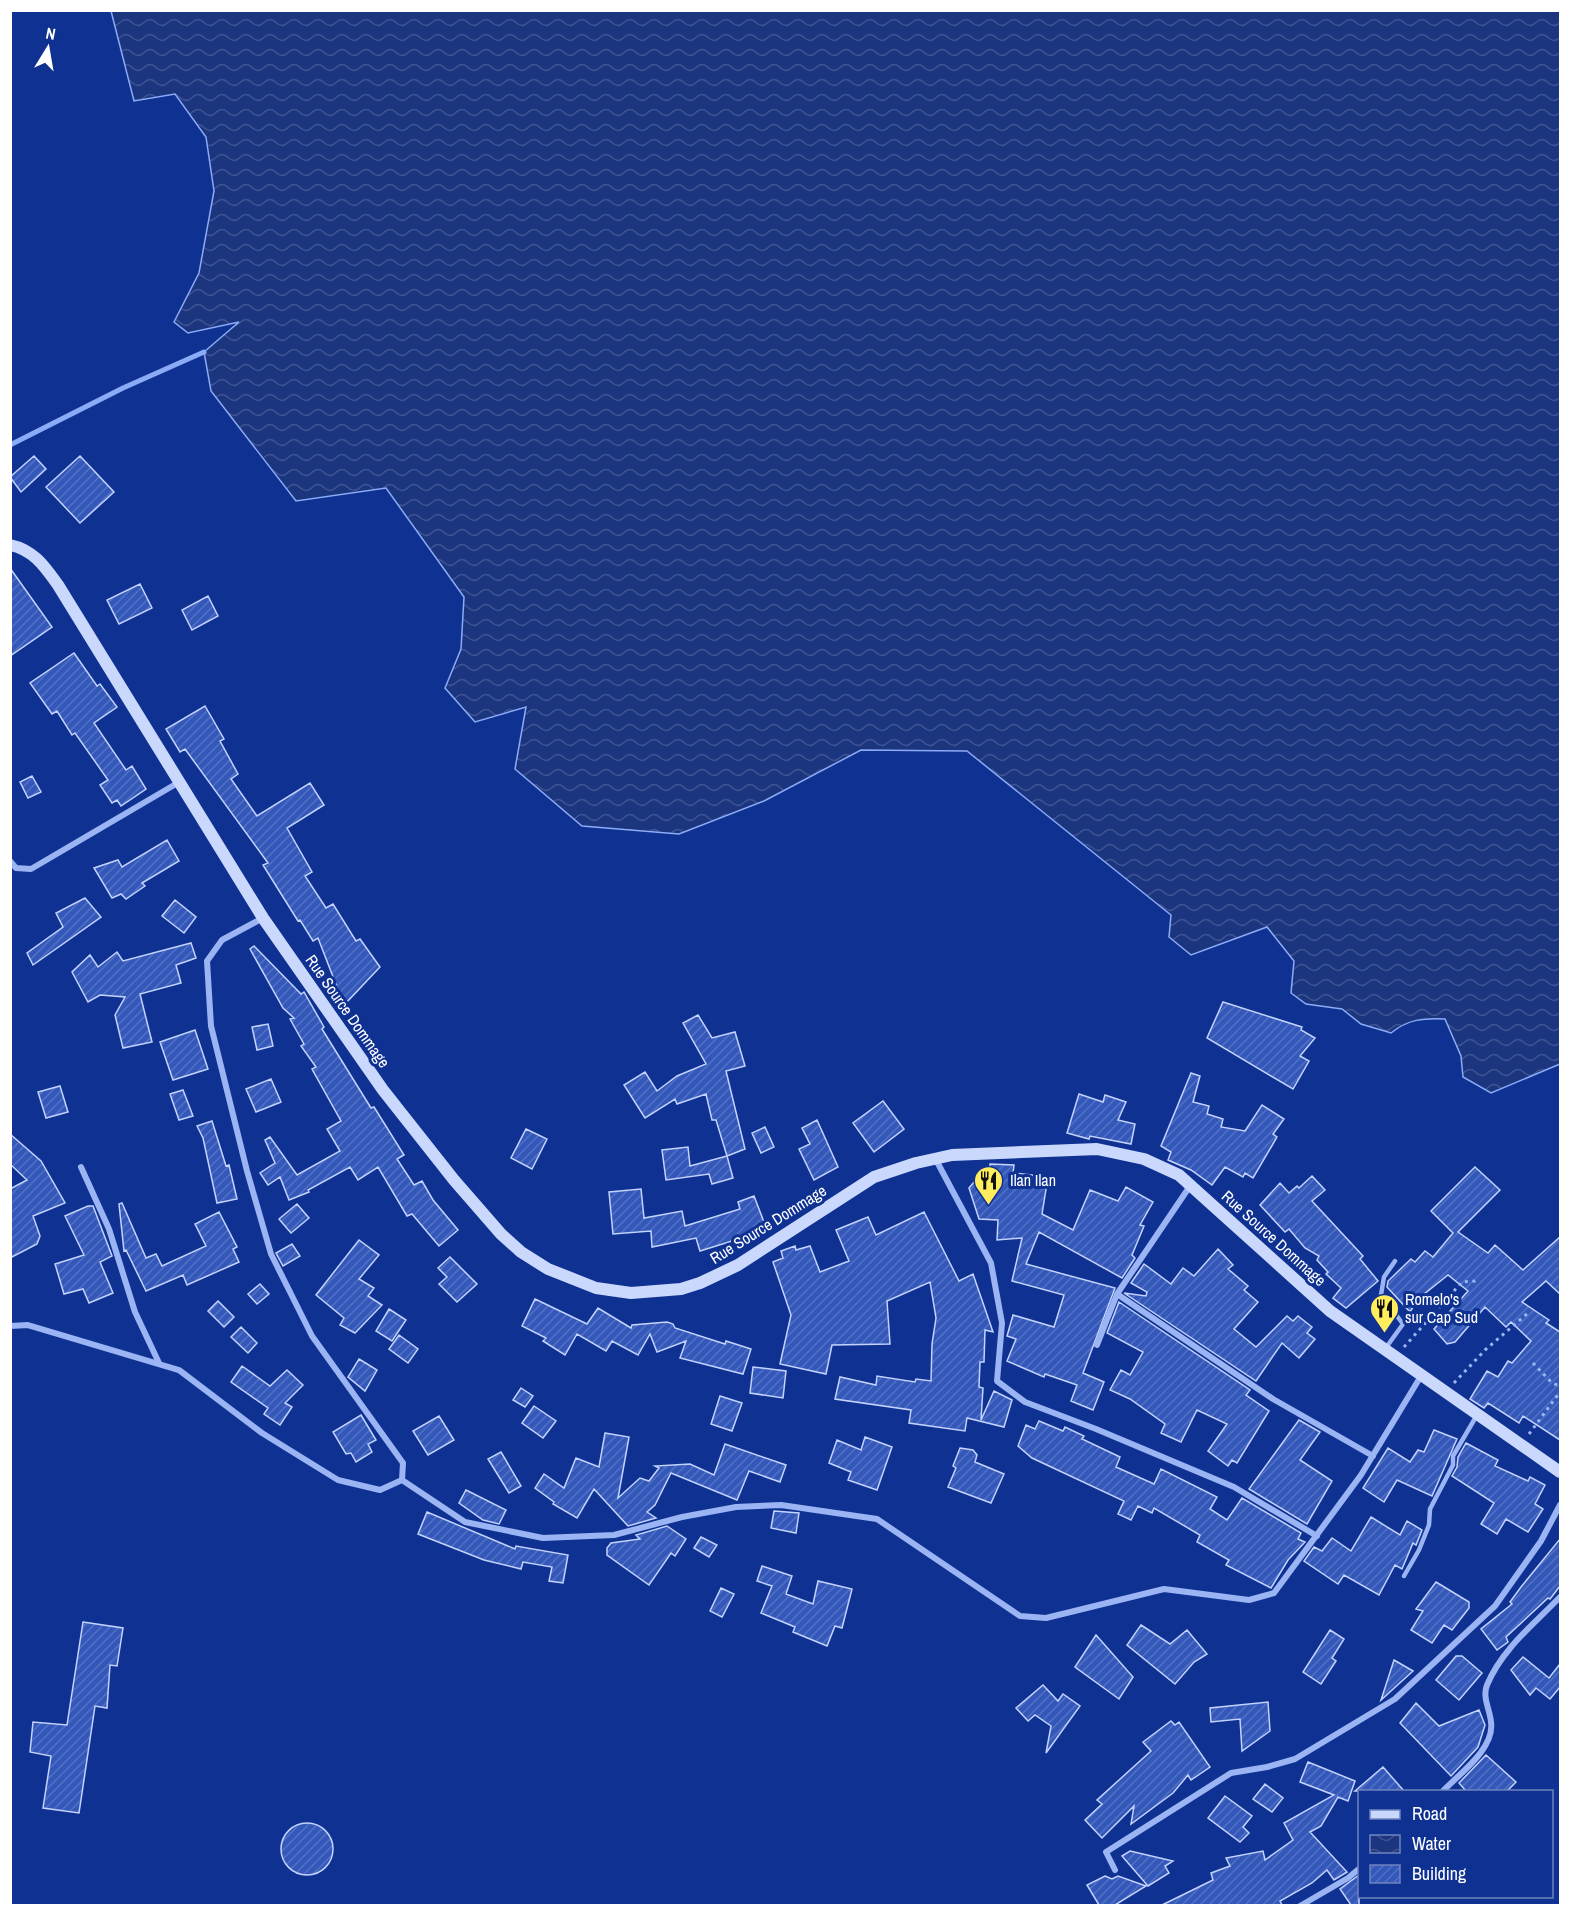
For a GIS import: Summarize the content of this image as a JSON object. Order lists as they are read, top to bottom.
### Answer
{
  "streets": {
    "main road": ["Rue Source Dommage"]
  },
  "places": {
    "restaurant": ["Ilan Ilan", "Romelo's sur Cap Sud"]
  },
  "legend": ["Road", "Water", "Building"],
  "north": "top"
}
